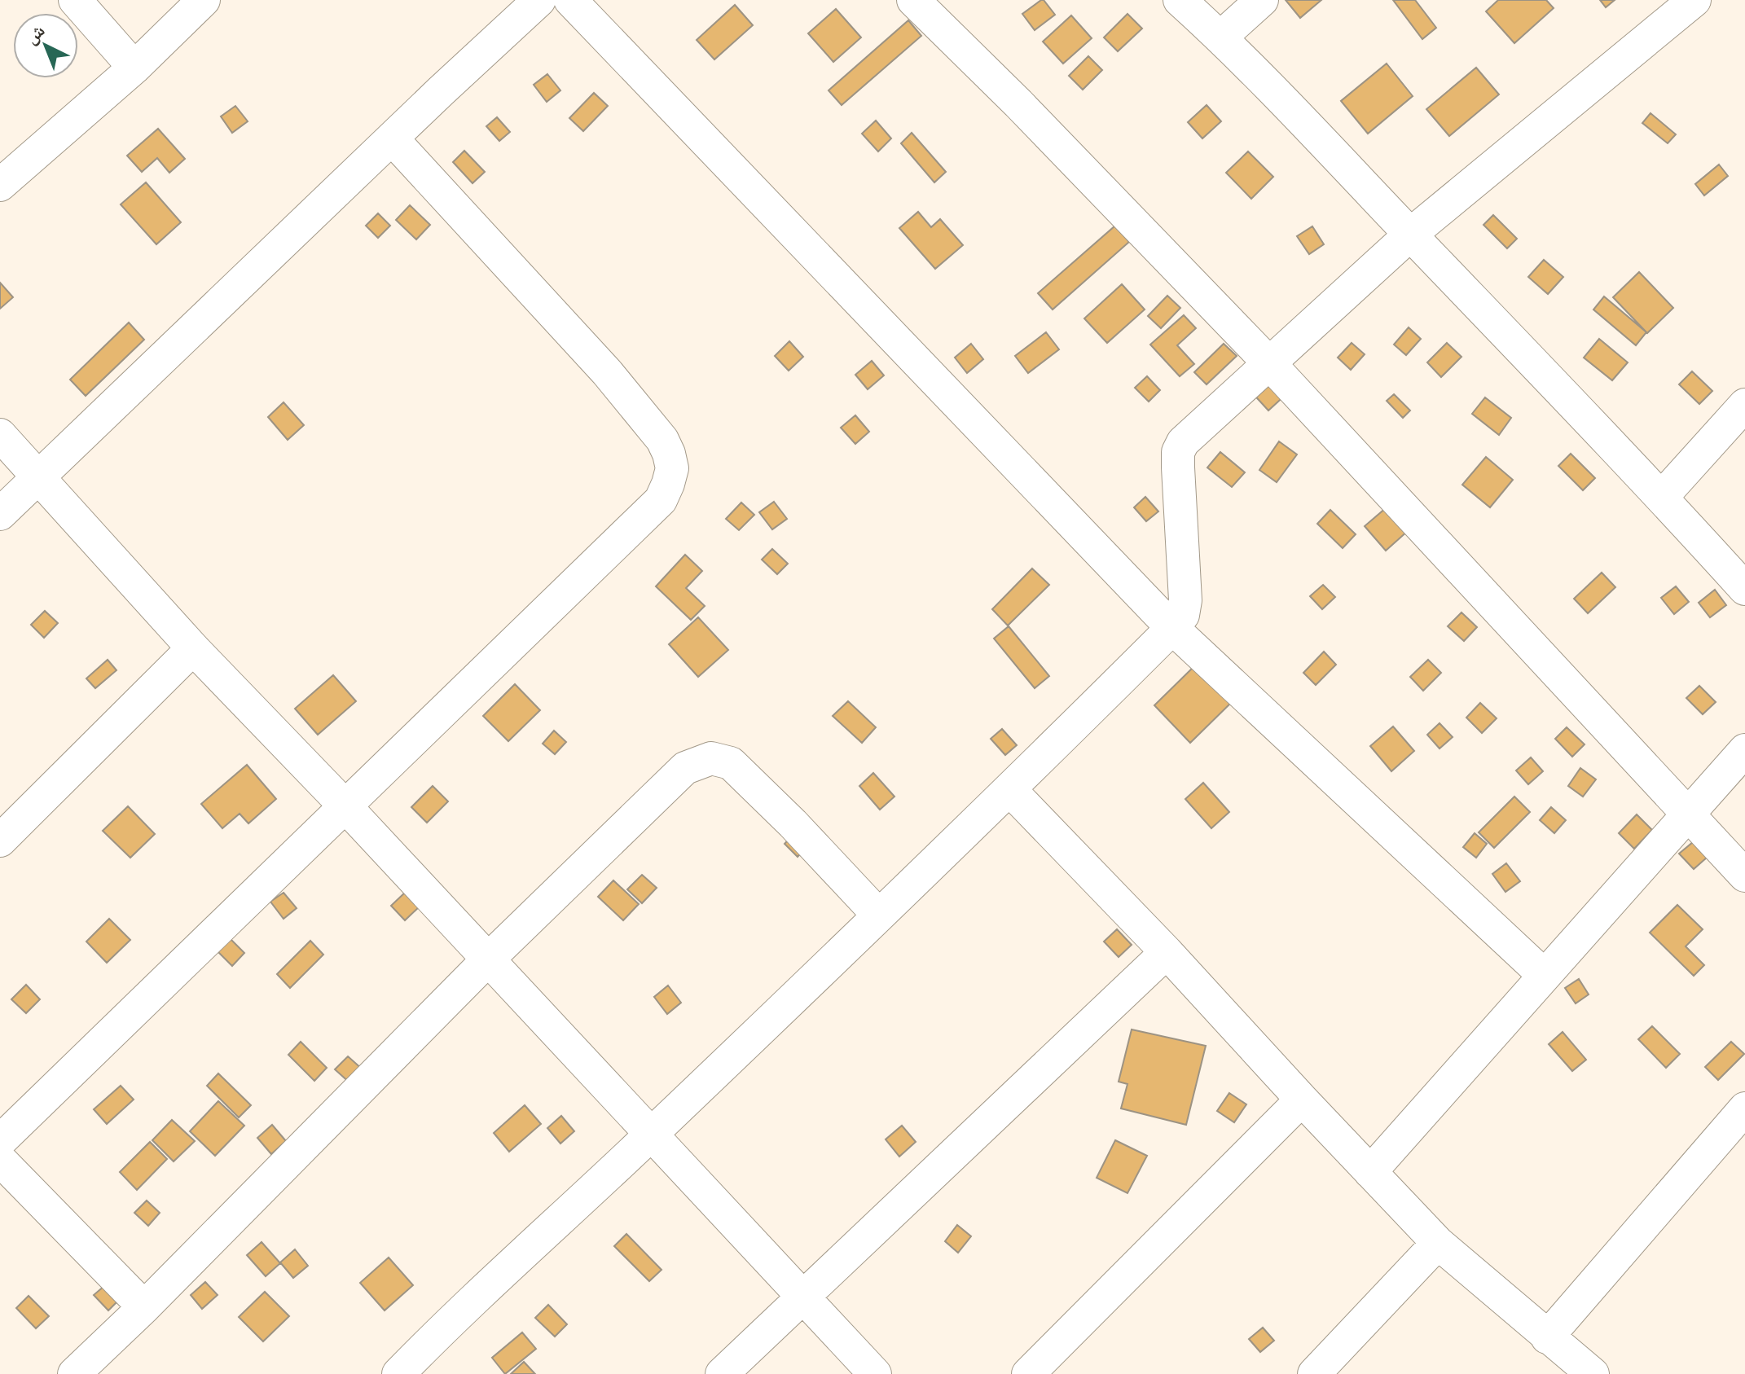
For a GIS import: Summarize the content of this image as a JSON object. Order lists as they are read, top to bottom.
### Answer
{
  "north": "top left"
}
